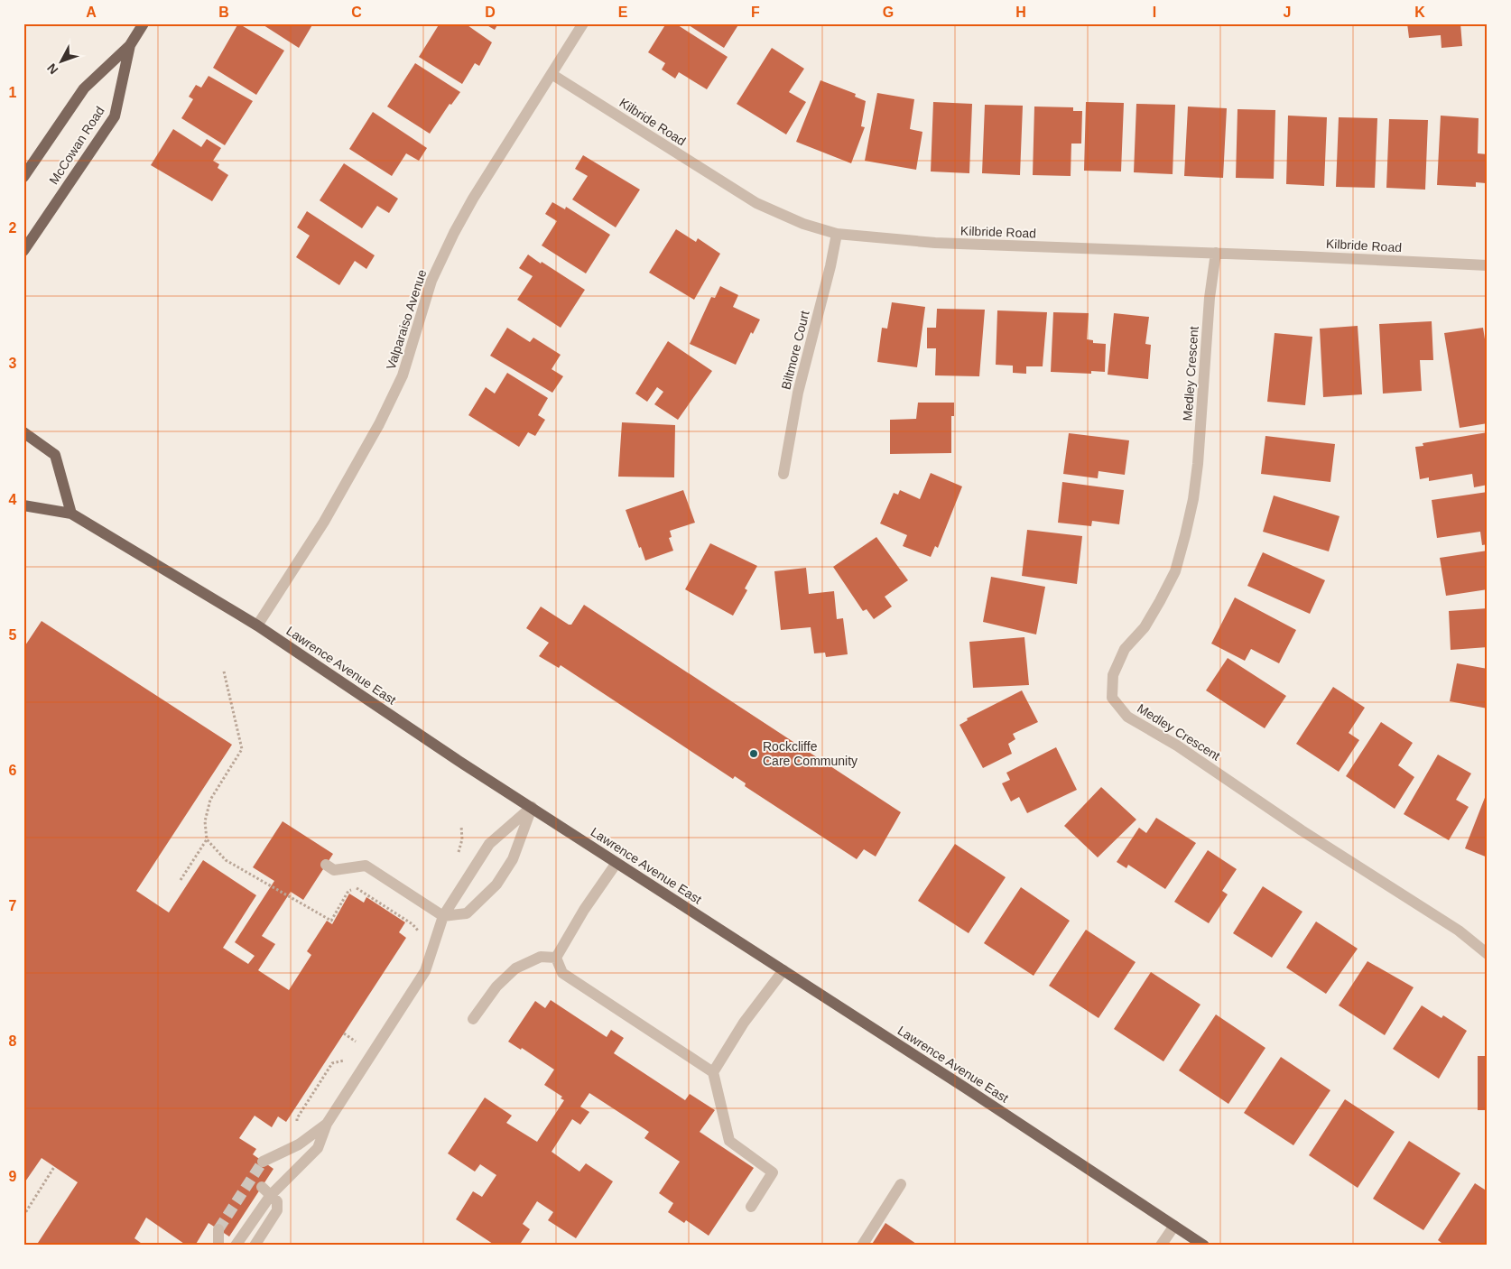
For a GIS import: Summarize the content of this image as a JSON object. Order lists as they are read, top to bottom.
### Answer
{
  "streets": {
    "main road": ["McCowan Road", "Lawrence Avenue East"],
    "street": [
      "Kilbride Road",
      "Valparaiso Avenue",
      "Biltmore Court",
      "Medley Crescent"
    ]
  },
  "crossings": [
    ["Kilbride Road", "Valparaiso Avenue"],
    ["Kilbride Road", "Biltmore Court"],
    ["Kilbride Road", "Medley Crescent"],
    ["Valparaiso Avenue", "Lawrence Avenue East"]
  ],
  "places": ["Rockcliffe Care Community"],
  "north": "bottom left",
  "grid": {
    "columns": [
      "A",
      "B",
      "C",
      "D",
      "E",
      "F",
      "G",
      "H",
      "I",
      "J",
      "K"
    ],
    "rows": [
      "1",
      "2",
      "3",
      "4",
      "5",
      "6",
      "7",
      "8",
      "9"
    ]
  }
}
